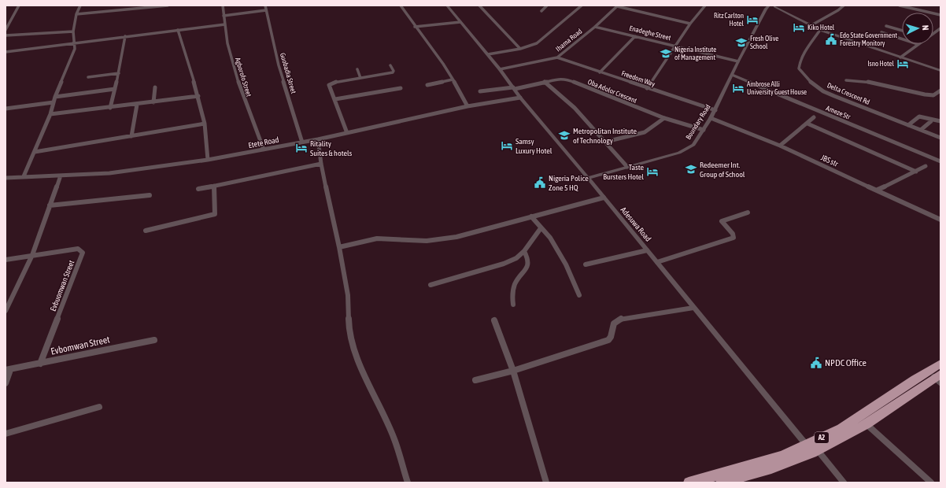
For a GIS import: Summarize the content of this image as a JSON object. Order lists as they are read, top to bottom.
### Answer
{
  "streets": {
    "highway": ["A2"],
    "street": [
      "Enadeghe Street",
      "Ihama Road",
      "Guobadia Street",
      "Agborofo Street",
      "Freedom Way",
      "Oba Adolor Crescent",
      "Delta Crescent Rd",
      "Ameze Str",
      "Boundary Road",
      "Etete Road",
      "JBS str",
      "Adesuwa Road",
      "Evbuomwan Street",
      "Evbomwan Street"
    ]
  },
  "crossings": [
    ["Enadeghe Street", "Ihama Road"],
    ["Enadeghe Street", "Boundary Road"],
    ["Ihama Road", "Freedom Way"],
    ["Ihama Road", "Adesuwa Road"],
    ["Guobadia Street", "Etete Road"],
    ["Agborofo Street", "Etete Road"],
    ["Freedom Way", "Boundary Road"],
    ["Oba Adolor Crescent", "Boundary Road"],
    ["Oba Adolor Crescent", "Adesuwa Road"],
    ["Ameze Str", "Boundary Road"],
    ["Boundary Road", "JBS str"],
    ["Boundary Road", "Adesuwa Road"],
    ["Etete Road", "Adesuwa Road"],
    ["Adesuwa Road", "A2"],
    ["Evbuomwan Street", "Evbomwan Street"]
  ],
  "places": {
    "hotel": [
      "Ritz Carlton Hotel",
      "Kiko Hotel",
      "Isno Hotel",
      "Ambrose Alli University Guest House",
      "Samsy Luxury Hotel",
      "Ritality Suites & hotels",
      "Taste Bursters Hotel"
    ],
    "public building": ["Edo State Government Forestry Monitory", "Nigeria Police Zone 5 HQ", "NPDC Office"],
    "school or university": [
      "Fresh Olive School",
      "Nigeria Institute of Management",
      "Metropolitan Institute of Technology",
      "Redeemer Int. Group of School"
    ]
  },
  "north": "right"
}
